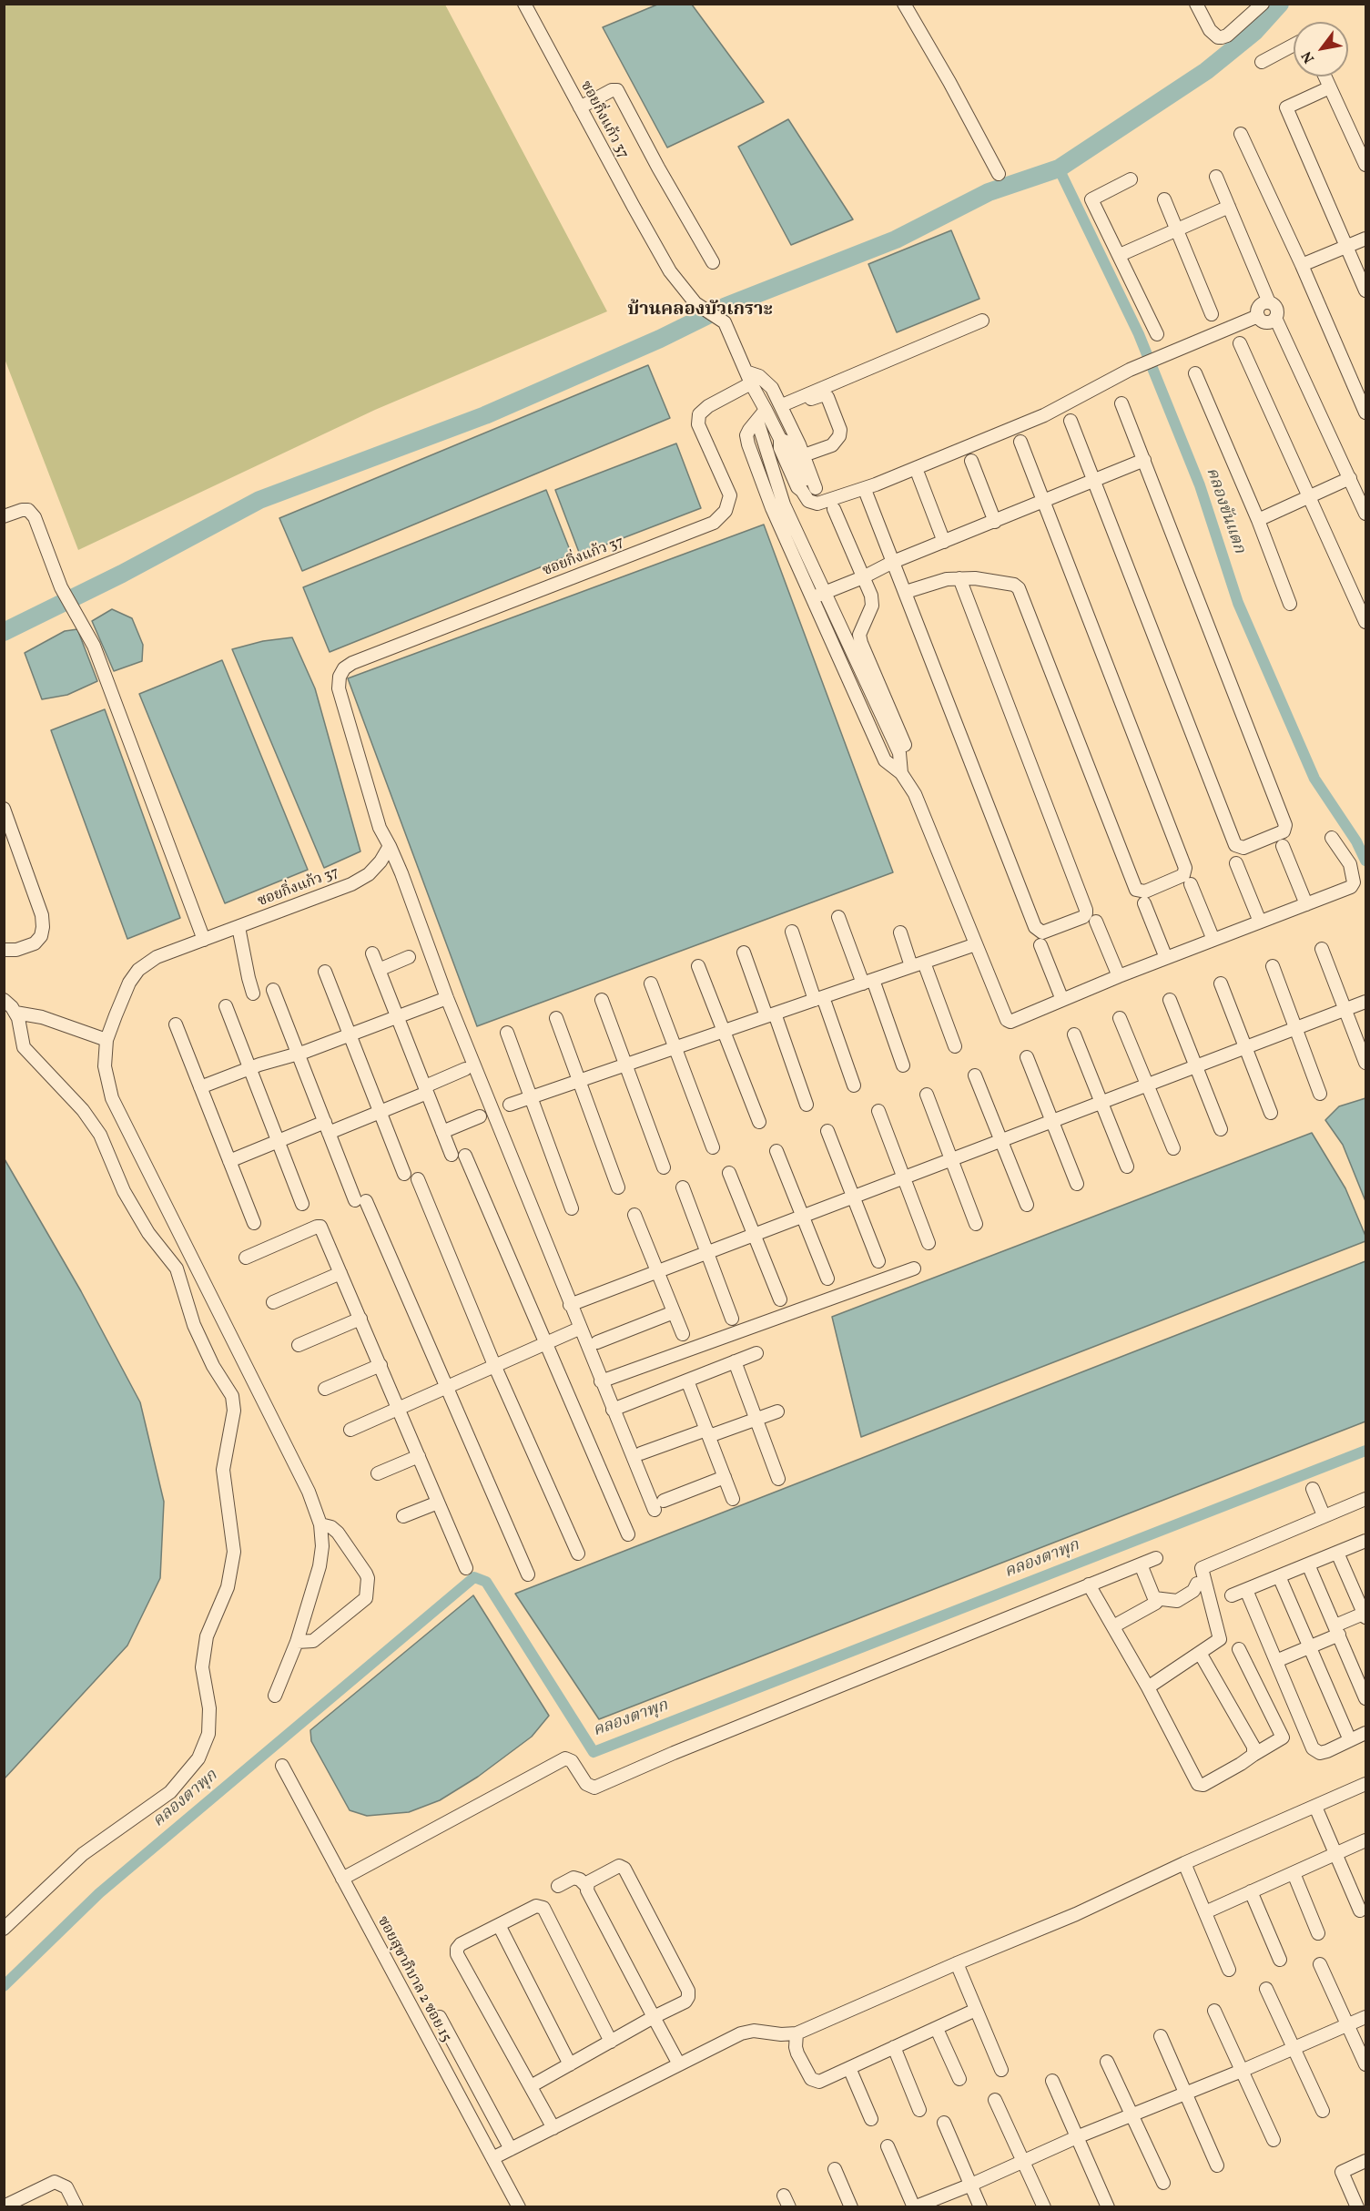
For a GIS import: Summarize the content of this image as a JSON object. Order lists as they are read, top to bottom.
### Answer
{
  "streets": {
    "street": ["ซอยกิ่งแก้ว 37", "ซอยสุขาภิบาล 2 ซอย 15"]
  },
  "districts": ["บ้านคลองบัวเกราะ"],
  "water": ["คลองขันแตก", "คลองตาพุก"],
  "north": "bottom left"
}
